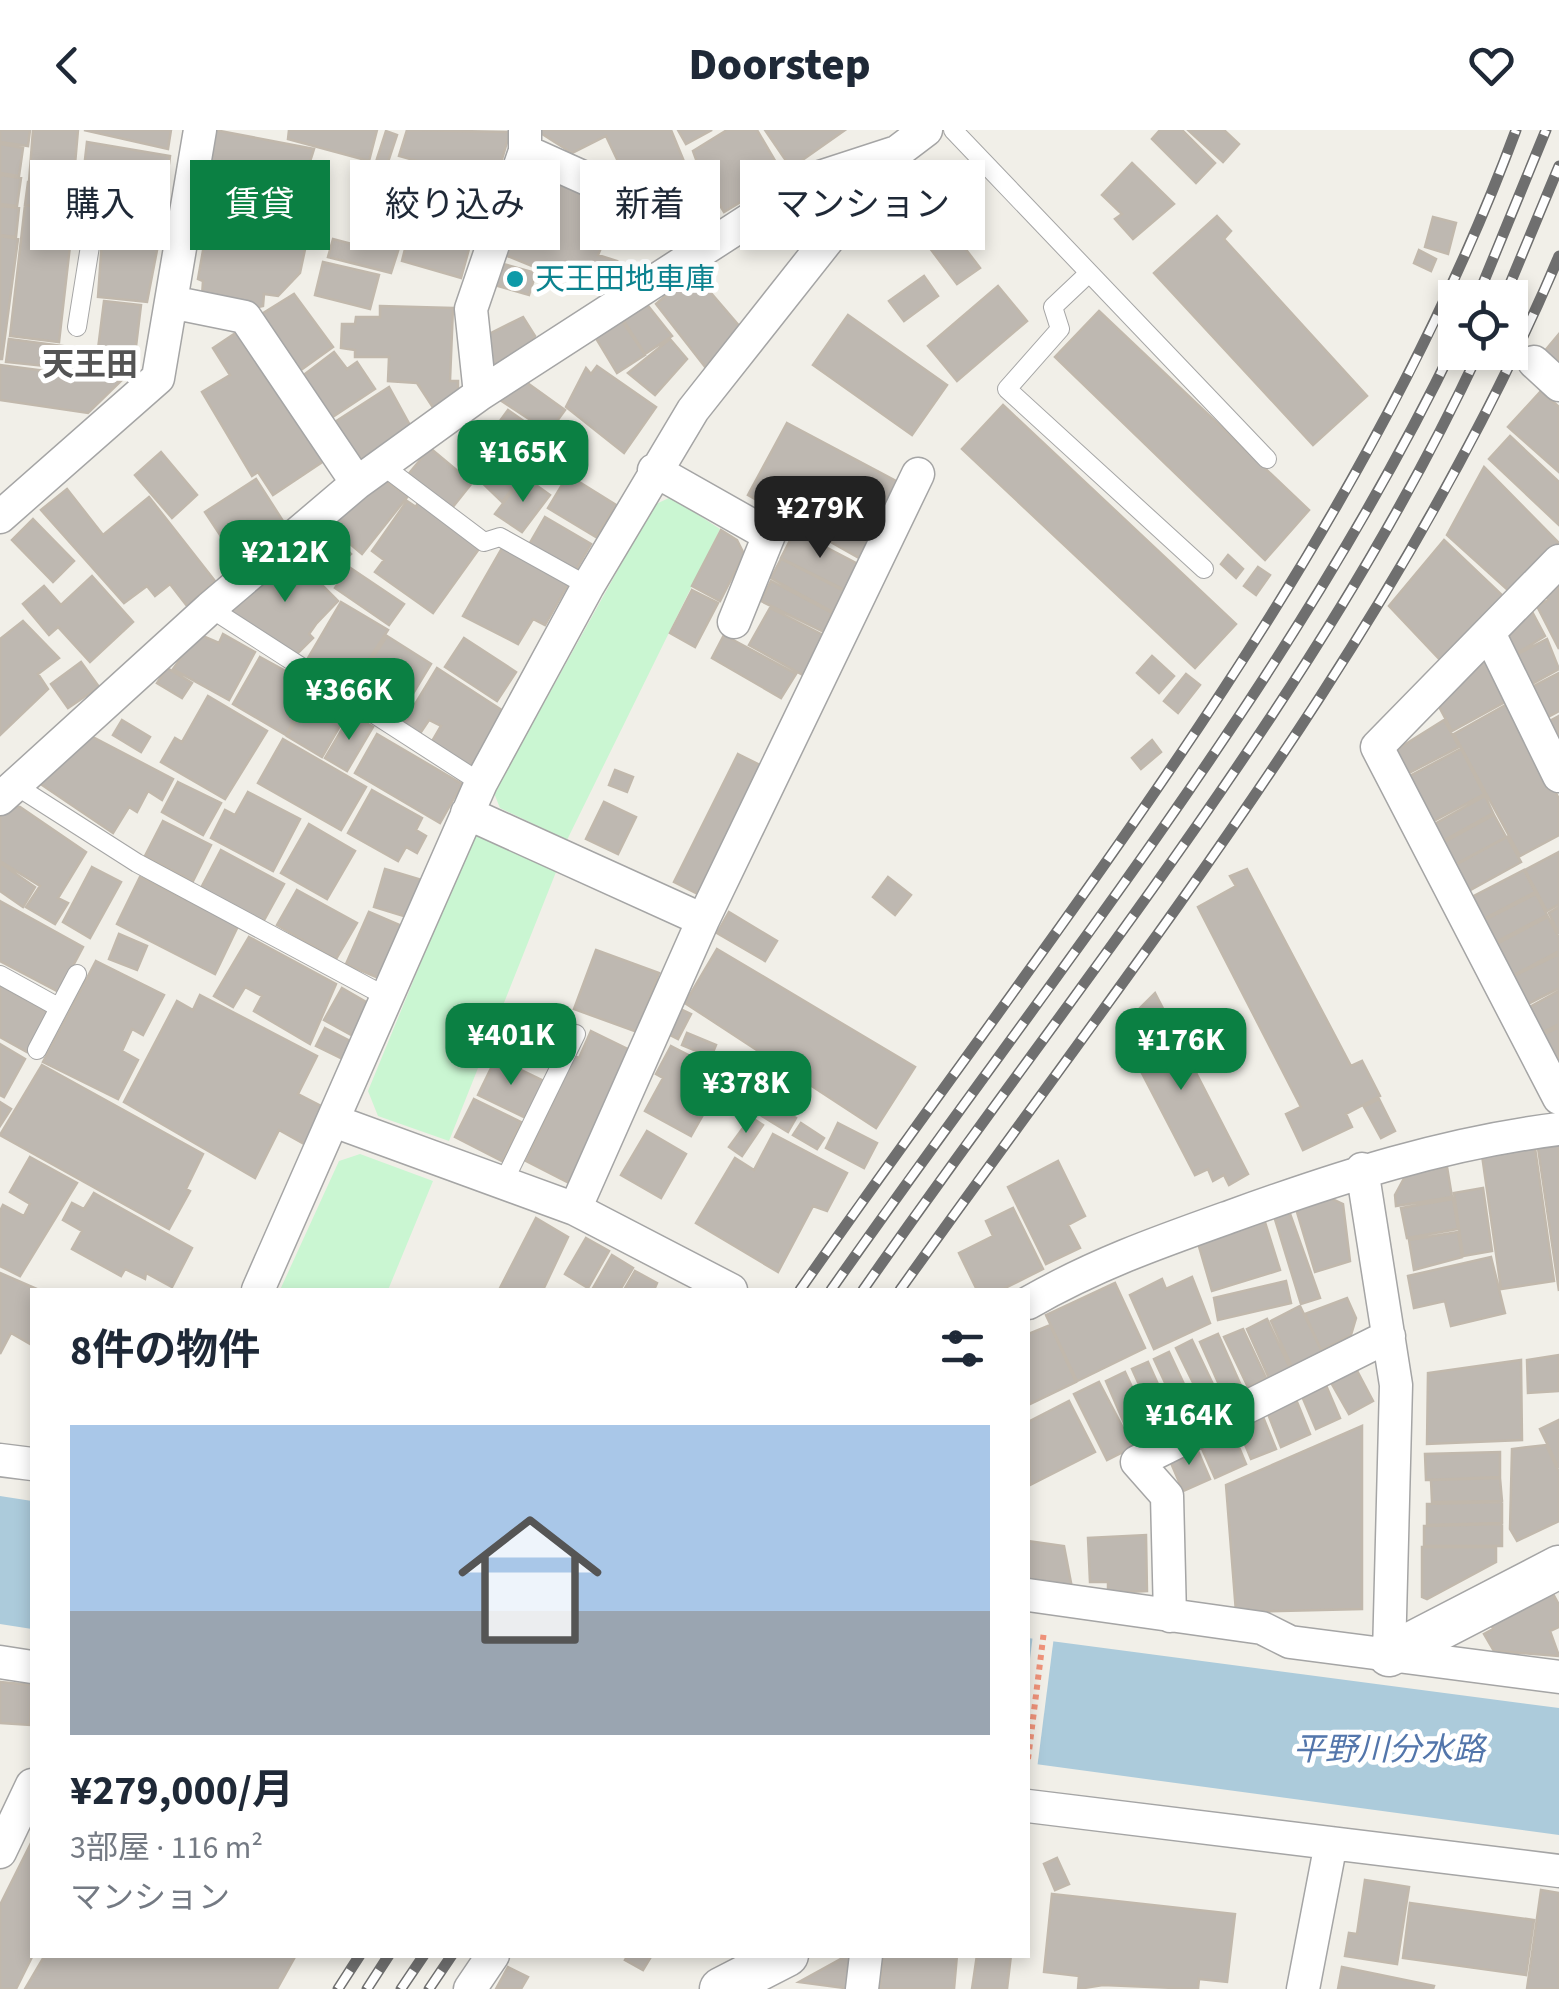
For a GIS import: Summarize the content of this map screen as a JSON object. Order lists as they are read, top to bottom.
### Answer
{
  "districts": ["天王田"],
  "water": ["平野川分水路"],
  "places": ["天王田地車庫"],
  "page": {
    "header": "Doorstep",
    "chip": [
      "購入",
      "賃貸",
      "絞り込み",
      "新着",
      "マンション"
    ],
    "price": [
      "¥165K",
      "¥279K",
      "¥212K",
      "¥366K",
      "¥401K",
      "¥176K",
      "¥378K",
      "¥164K"
    ],
    "heading": "8件の物件",
    "list": [
      {
        "name": "¥279,000/月",
        "note": "3部屋 · 116 m² · マンション"
      }
    ]
  }
}
